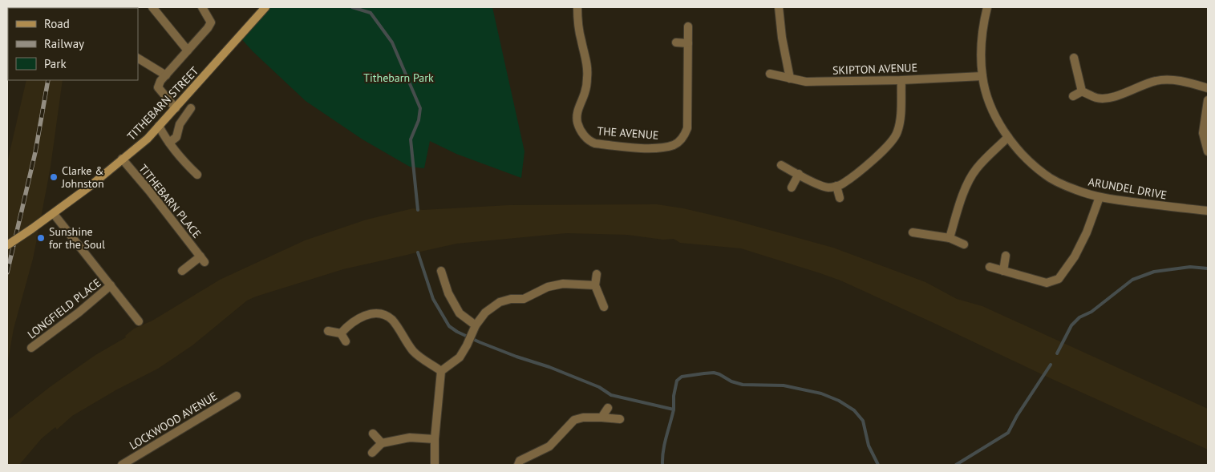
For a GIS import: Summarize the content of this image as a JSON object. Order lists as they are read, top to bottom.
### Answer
{
  "streets": {
    "main road": ["TITHEBARN STREET"],
    "street": [
      "SKIPTON AVENUE",
      "THE AVENUE",
      "ARUNDEL DRIVE",
      "TITHEBARN PLACE",
      "LONGFIELD PLACE",
      "LOCKWOOD AVENUE"
    ]
  },
  "crossings": [
    ["SKIPTON AVENUE", "ARUNDEL DRIVE"],
    ["TITHEBARN STREET", "TITHEBARN PLACE"]
  ],
  "parks": ["Tithebarn Park"],
  "places": ["Clarke & Johnston", "Sunshine for the Soul"],
  "legend": ["Road", "Railway", "Park"]
}
